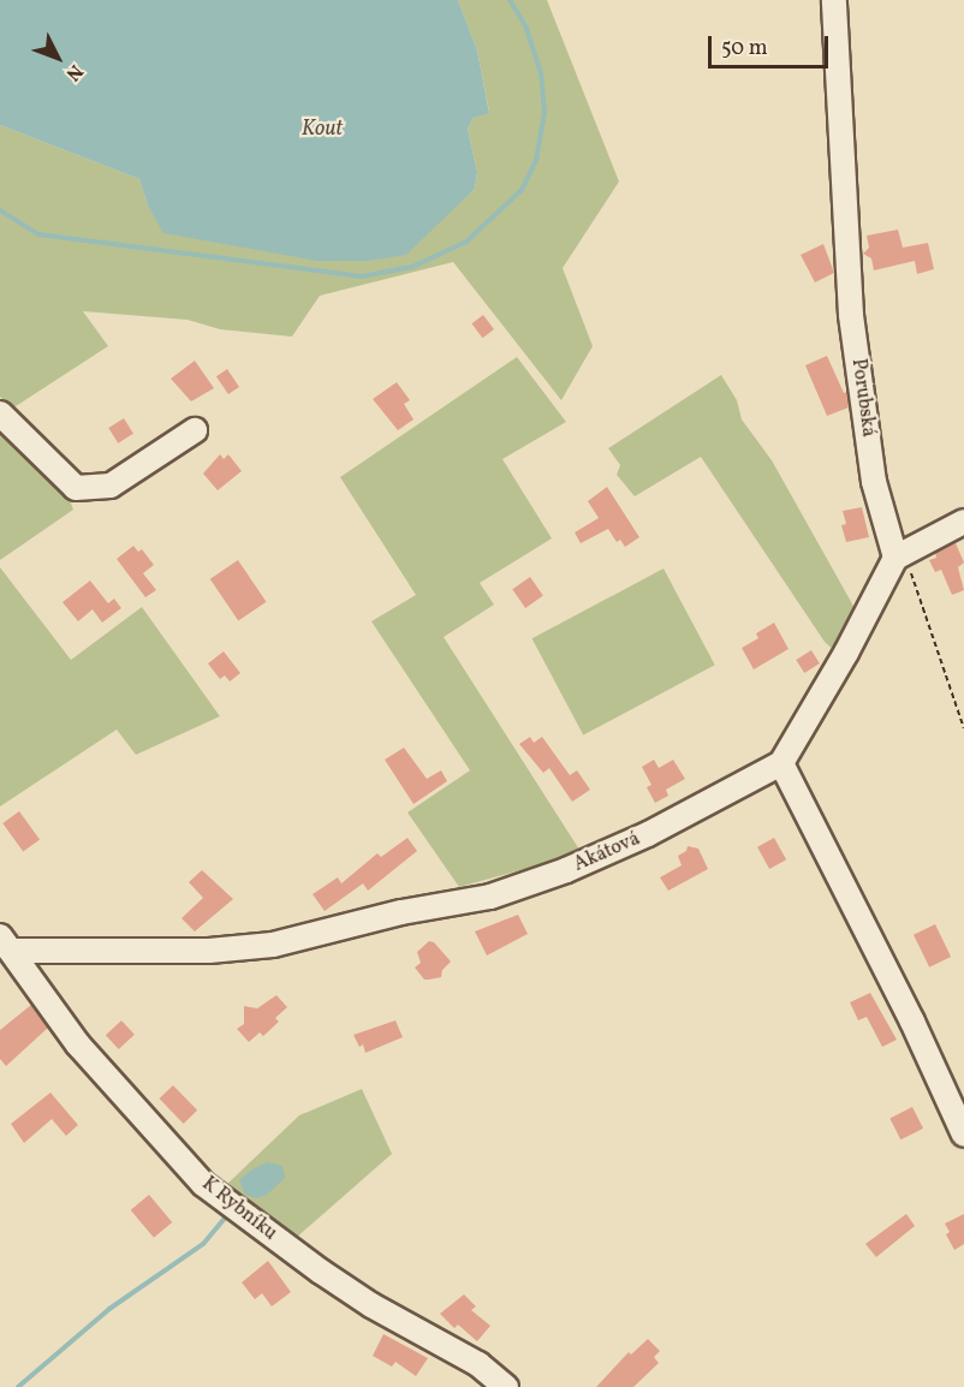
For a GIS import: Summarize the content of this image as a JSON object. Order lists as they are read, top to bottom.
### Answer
{
  "streets": {
    "street": ["Porubská", "Akátová", "K Rybníku"]
  },
  "crossings": [
    ["Akátová", "K Rybníku"]
  ],
  "water": ["Kout"],
  "scale_bar": "50 m",
  "north": "bottom right"
}
